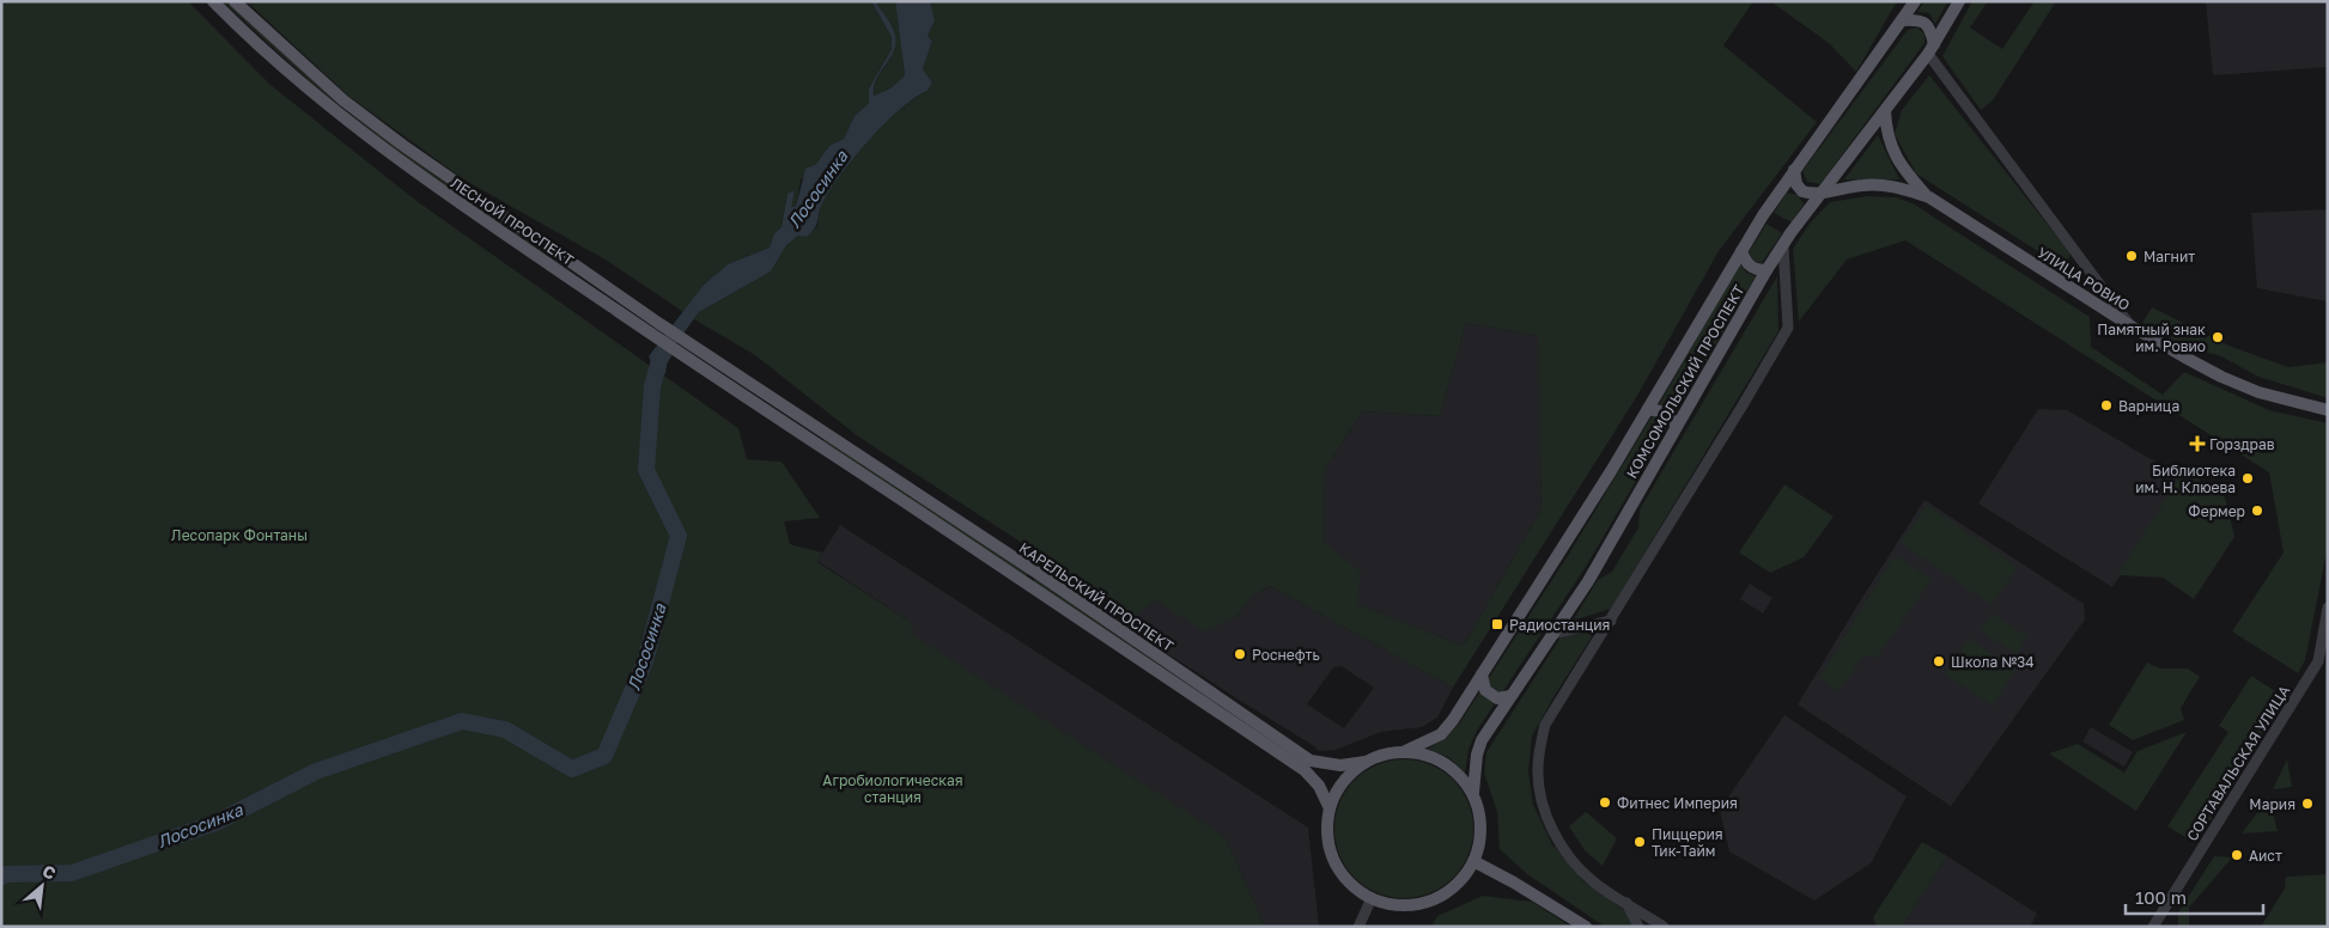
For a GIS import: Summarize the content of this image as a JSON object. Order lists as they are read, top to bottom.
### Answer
{
  "streets": {
    "main road": [
      "ЛЕСНОЙ ПРОСПЕКТ",
      "УЛИЦА РОВИО",
      "КОМСОМОЛЬСКИЙ ПРОСПЕКТ",
      "КАРЕЛЬСКИЙ ПРОСПЕКТ"
    ],
    "street": ["СОРТАВАЛЬСКАЯ УЛИЦА"]
  },
  "crossings": [
    ["ЛЕСНОЙ ПРОСПЕКТ", "КАРЕЛЬСКИЙ ПРОСПЕКТ"],
    ["УЛИЦА РОВИО", "КОМСОМОЛЬСКИЙ ПРОСПЕКТ"],
    ["КОМСОМОЛЬСКИЙ ПРОСПЕКТ", "КАРЕЛЬСКИЙ ПРОСПЕКТ"]
  ],
  "water": ["Лососинка"],
  "parks": ["Лесопарк Фонтаны", "Агробиологическая станция"],
  "places": {
    "other": [
      "Магнит",
      "Памятный знак им. Ровио",
      "Варница",
      "Библиотека им. Н. Клюева",
      "Фермер",
      "Роснефть",
      "Школа №34",
      "Фитнес Империя",
      "Мария",
      "Пиццерия Тик-Тайм",
      "Аист"
    ],
    "health": ["Горздрав"],
    "transit": ["Радиостанция"]
  },
  "scale_bar": "100 m",
  "north": "top right"
}
